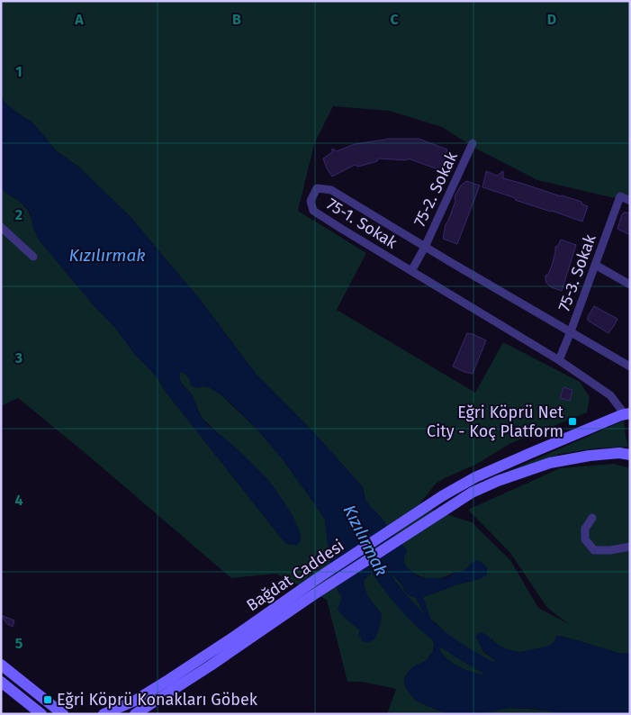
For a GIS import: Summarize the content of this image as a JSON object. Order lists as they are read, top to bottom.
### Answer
{
  "streets": {
    "main road": ["Bağdat Caddesi"],
    "street": ["75-2. Sokak", "75-1. Sokak", "75-3. Sokak"]
  },
  "crossings": [
    ["75-2. Sokak", "75-1. Sokak"],
    ["75-1. Sokak", "75-3. Sokak"],
    ["75-1. Sokak", "Bağdat Caddesi"]
  ],
  "water": ["Kızılırmak"],
  "places": {
    "transit": ["Eğri Köprü Net City - Koç Platform", "Eğri Köprü Konakları Göbek"]
  },
  "grid": {
    "columns": [
      "A",
      "B",
      "C",
      "D"
    ],
    "rows": [
      "1",
      "2",
      "3",
      "4",
      "5"
    ]
  }
}
